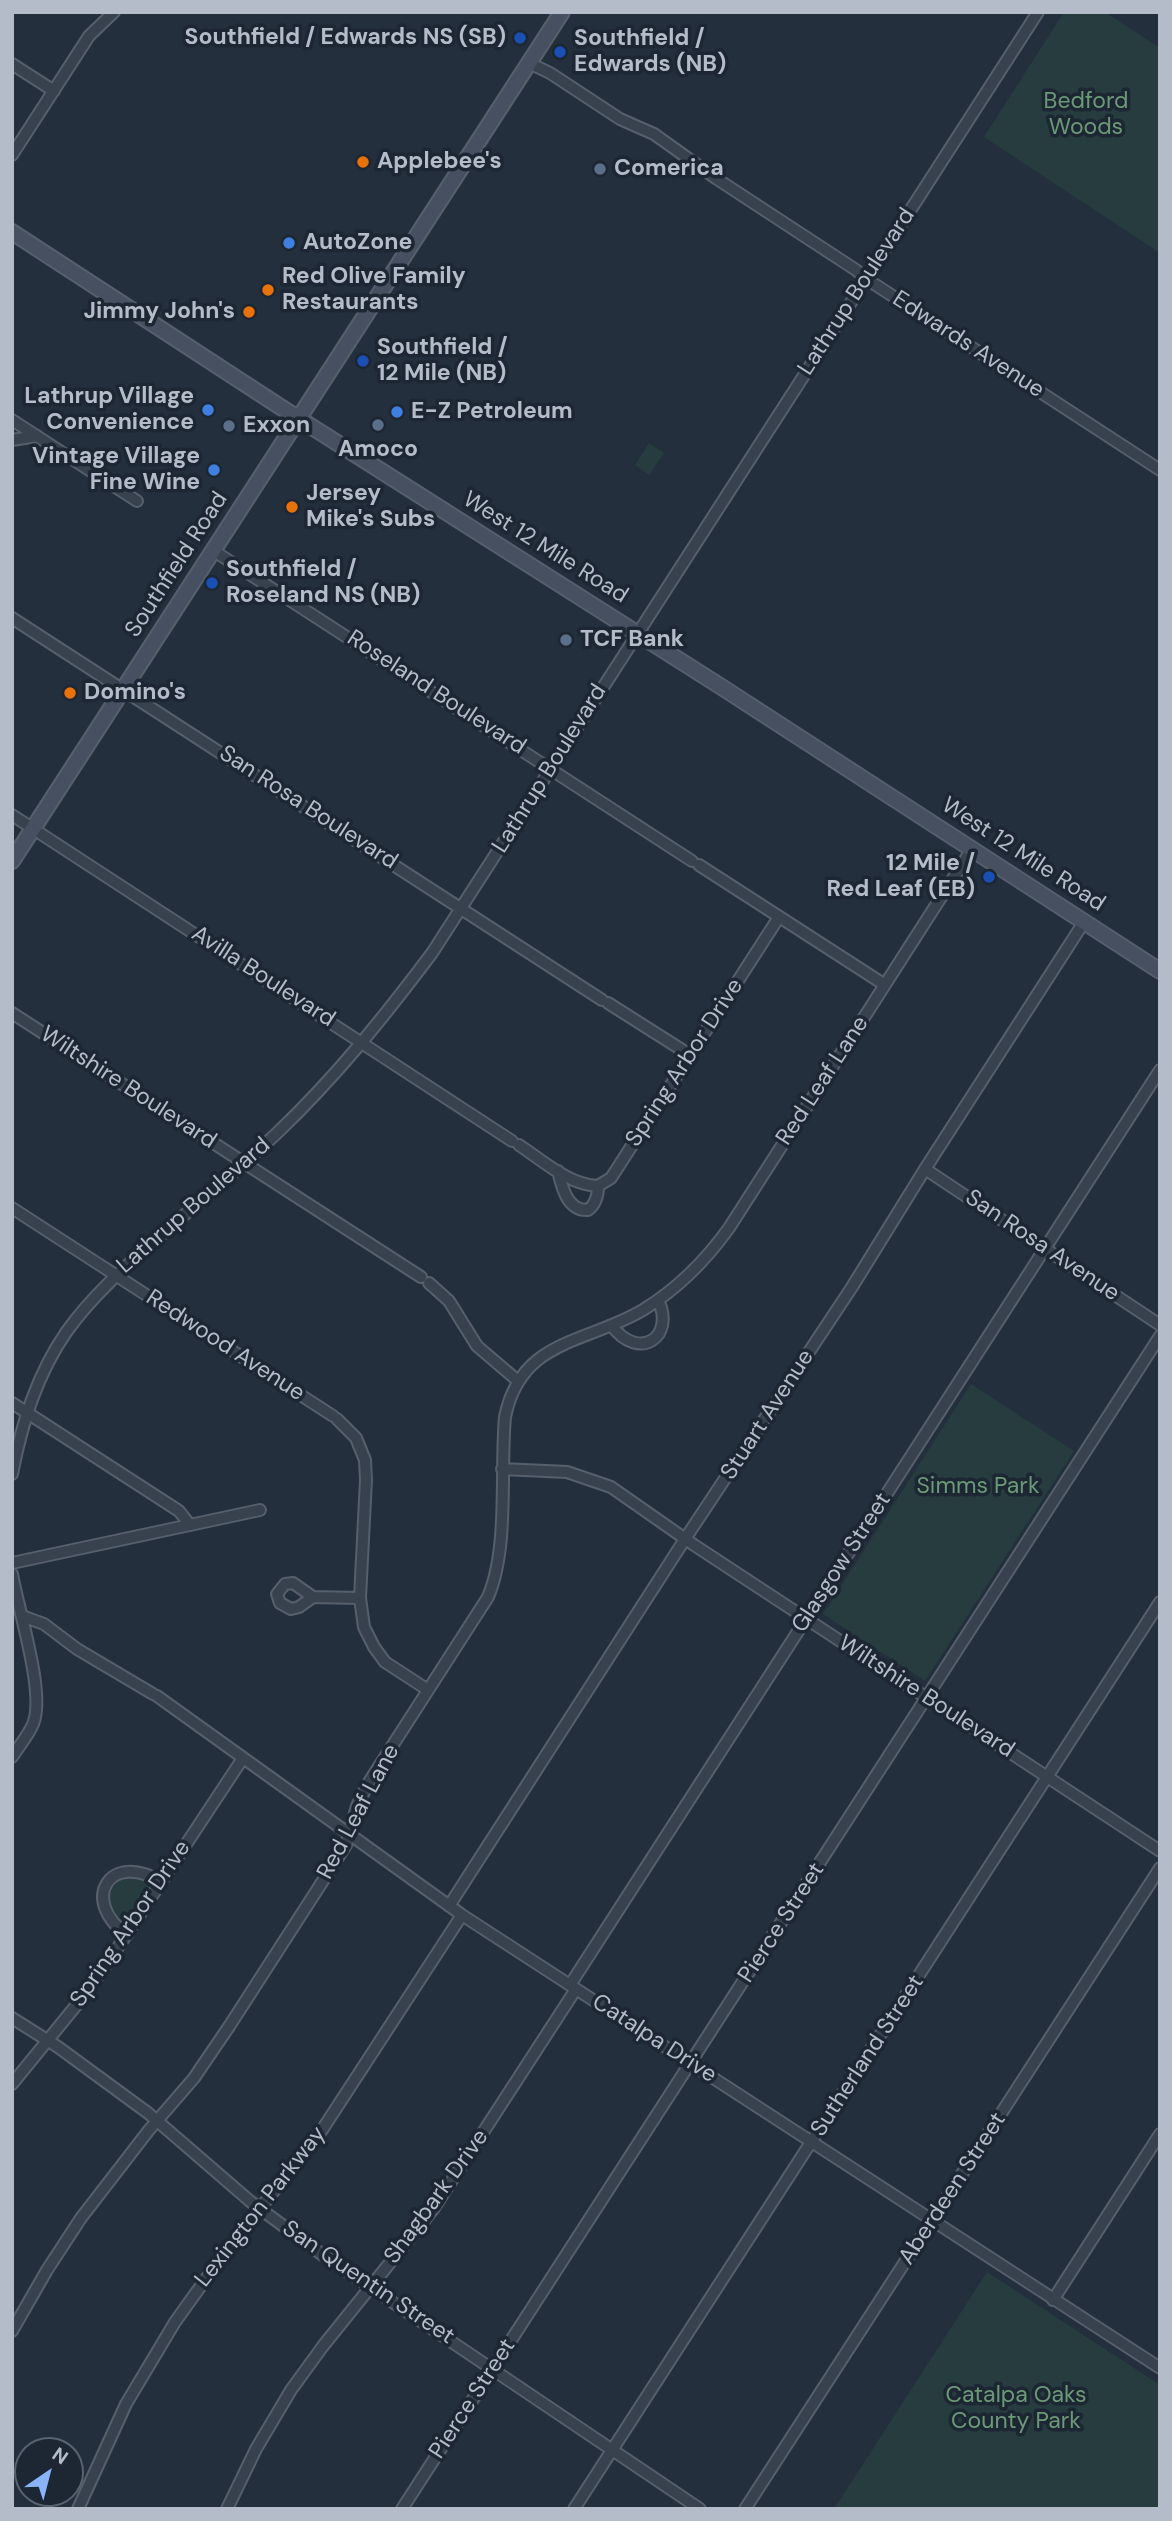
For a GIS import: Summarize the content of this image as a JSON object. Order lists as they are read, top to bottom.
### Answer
{
  "streets": {
    "main road": ["West 12 Mile Road", "Southfield Road"],
    "street": [
      "Lathrup Boulevard",
      "Edwards Avenue",
      "Roseland Boulevard",
      "San Rosa Boulevard",
      "Avilla Boulevard",
      "Spring Arbor Drive",
      "Red Leaf Lane",
      "Wiltshire Boulevard",
      "San Rosa Avenue",
      "Redwood Avenue",
      "Stuart Avenue",
      "Glasgow Street",
      "Pierce Street",
      "Catalpa Drive",
      "Sutherland Street",
      "Aberdeen Street",
      "Shagbark Drive",
      "Lexington Parkway",
      "San Quentin Street"
    ]
  },
  "crossings": [
    ["Lathrup Boulevard", "Edwards Avenue"],
    ["Lathrup Boulevard", "West 12 Mile Road"],
    ["Lathrup Boulevard", "Roseland Boulevard"],
    ["Lathrup Boulevard", "San Rosa Boulevard"],
    ["Lathrup Boulevard", "Avilla Boulevard"],
    ["Lathrup Boulevard", "Wiltshire Boulevard"],
    ["Lathrup Boulevard", "Redwood Avenue"],
    ["Edwards Avenue", "Southfield Road"],
    ["West 12 Mile Road", "Southfield Road"],
    ["West 12 Mile Road", "Red Leaf Lane"],
    ["West 12 Mile Road", "Stuart Avenue"],
    ["Southfield Road", "Roseland Boulevard"],
    ["Southfield Road", "San Rosa Boulevard"],
    ["Southfield Road", "Avilla Boulevard"],
    ["Roseland Boulevard", "Spring Arbor Drive"],
    ["Roseland Boulevard", "Red Leaf Lane"],
    ["San Rosa Boulevard", "Spring Arbor Drive"],
    ["Avilla Boulevard", "Spring Arbor Drive"],
    ["Spring Arbor Drive", "Catalpa Drive"],
    ["Spring Arbor Drive", "San Quentin Street"],
    ["Red Leaf Lane", "Wiltshire Boulevard"],
    ["Red Leaf Lane", "Redwood Avenue"],
    ["Red Leaf Lane", "Catalpa Drive"],
    ["Red Leaf Lane", "San Quentin Street"],
    ["Wiltshire Boulevard", "Stuart Avenue"],
    ["Wiltshire Boulevard", "Glasgow Street"],
    ["Wiltshire Boulevard", "Pierce Street"],
    ["Wiltshire Boulevard", "Sutherland Street"],
    ["San Rosa Avenue", "Stuart Avenue"],
    ["San Rosa Avenue", "Glasgow Street"],
    ["Stuart Avenue", "Catalpa Drive"],
    ["Glasgow Street", "Catalpa Drive"],
    ["Glasgow Street", "Shagbark Drive"],
    ["Pierce Street", "Catalpa Drive"],
    ["Pierce Street", "San Quentin Street"],
    ["Catalpa Drive", "Sutherland Street"],
    ["Catalpa Drive", "Aberdeen Street"],
    ["Catalpa Drive", "Shagbark Drive"],
    ["Catalpa Drive", "Lexington Parkway"],
    ["Sutherland Street", "San Quentin Street"],
    ["Shagbark Drive", "San Quentin Street"],
    ["Lexington Parkway", "San Quentin Street"]
  ],
  "parks": ["Bedford Woods", "Simms Park", "Catalpa Oaks County Park"],
  "places": [
    "Southfield / Edwards NS (SB)",
    "Southfield / Edwards (NB)",
    "Applebee's",
    "Comerica",
    "AutoZone",
    "Red Olive Family Restaurants",
    "Jimmy John's",
    "Southfield / 12 Mile (NB)",
    "Lathrup Village Convenience",
    "E-Z Petroleum",
    "Amoco",
    "Exxon",
    "Vintage Village Fine Wine",
    "Jersey Mike's Subs",
    "Southfield / Roseland NS (NB)",
    "TCF Bank",
    "Domino's",
    "12 Mile / Red Leaf (EB)"
  ],
  "north": "top right"
}
